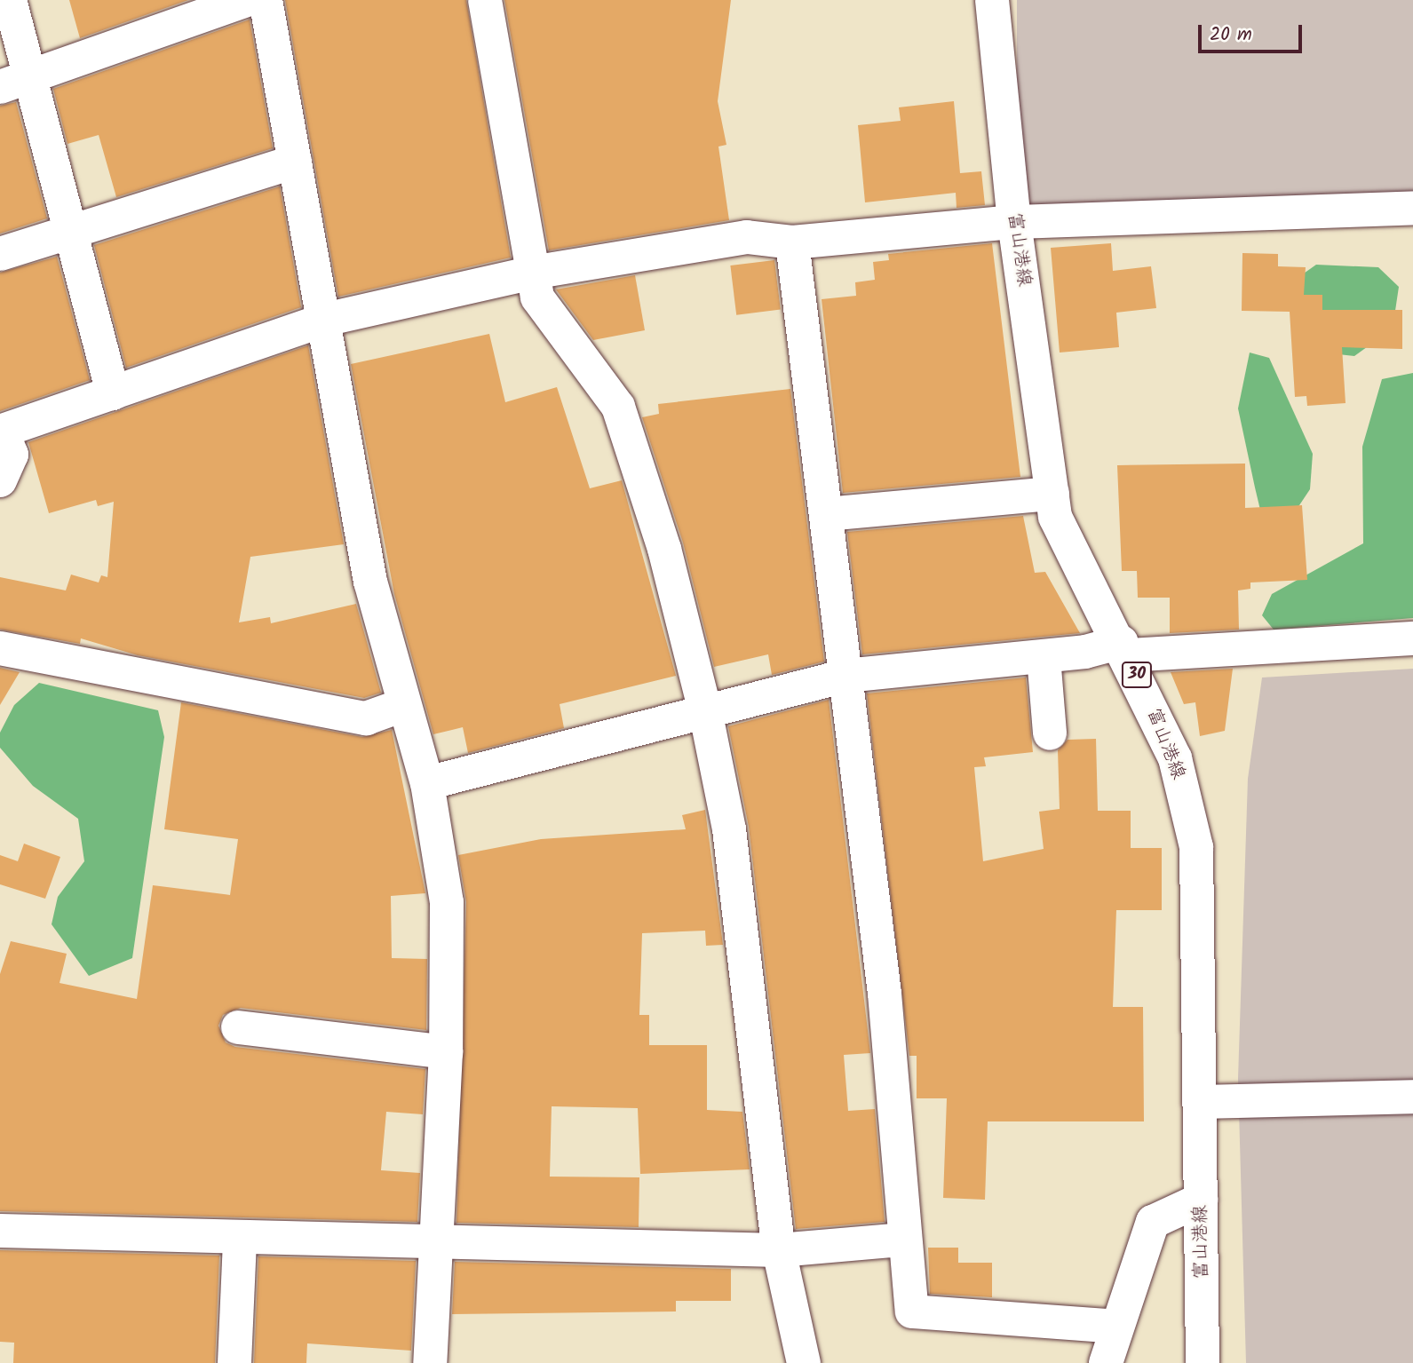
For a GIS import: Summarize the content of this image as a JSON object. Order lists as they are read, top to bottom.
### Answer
{
  "streets": {
    "street": ["富山港線", "30"]
  },
  "scale_bar": "20 m"
}
